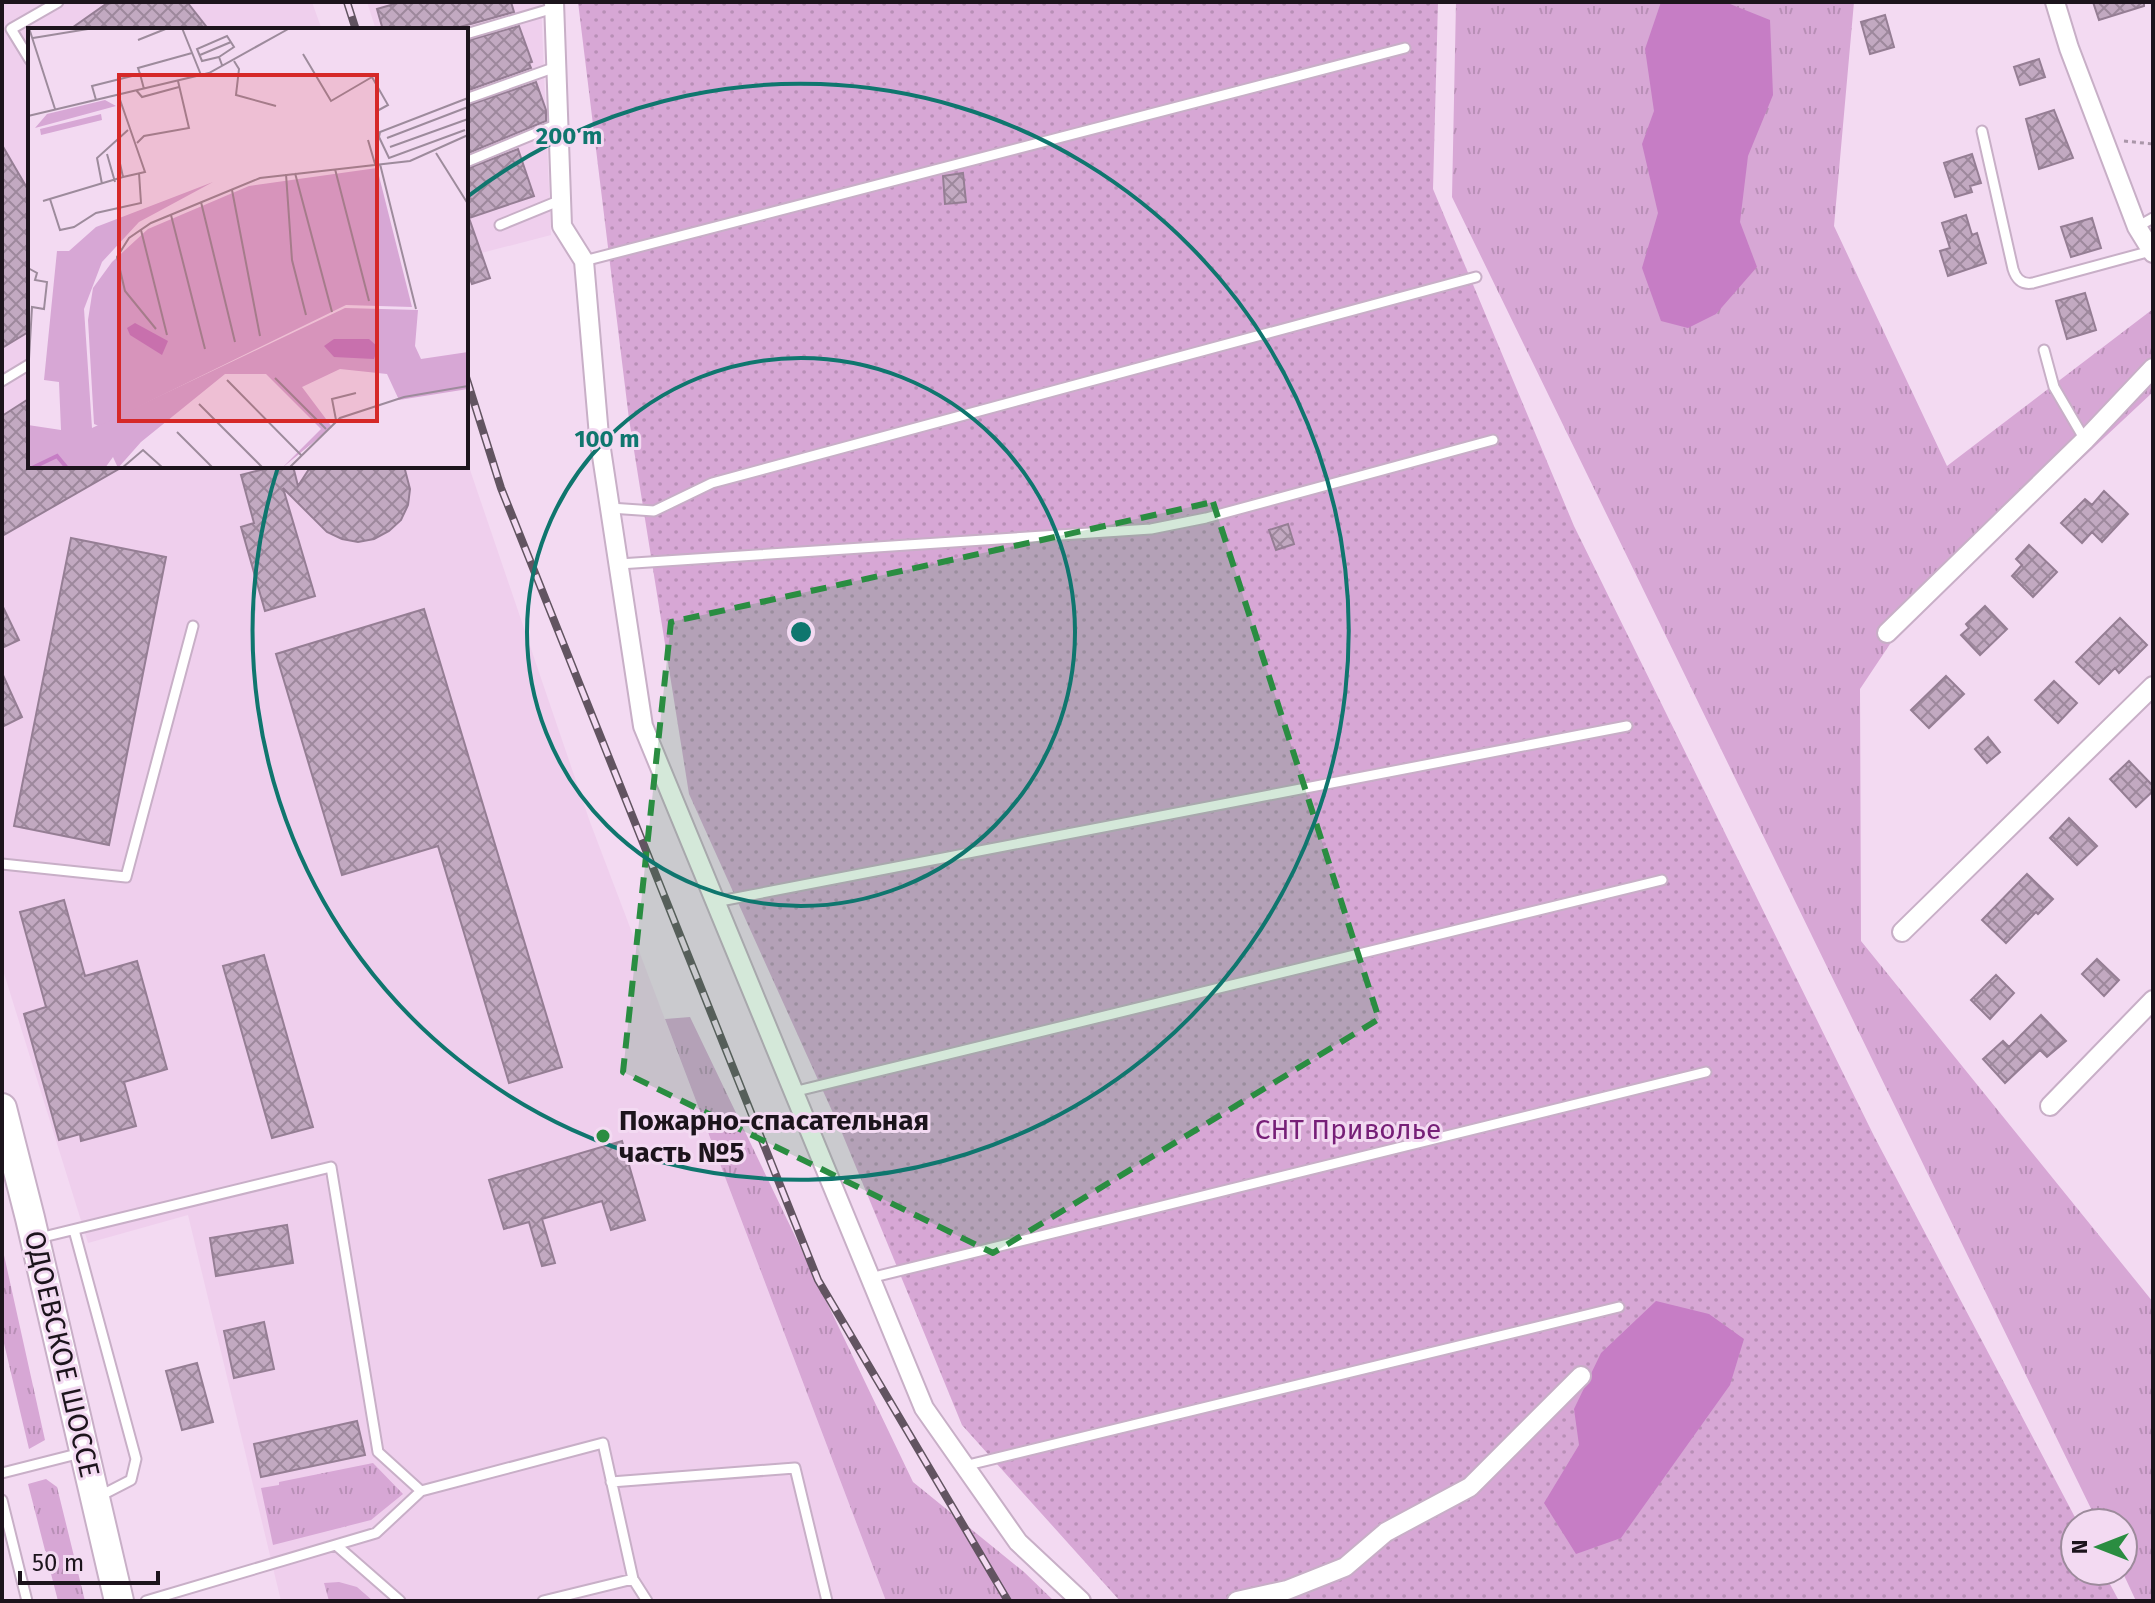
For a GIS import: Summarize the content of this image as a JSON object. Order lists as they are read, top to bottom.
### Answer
{
  "streets": {
    "main road": ["ОДОЕВСКОЕ ШОССЕ"]
  },
  "parks": ["СНТ Приволье"],
  "places": ["Пожарно-спасательная часть №5"],
  "scale_bar": "50 m",
  "north": "left",
  "rings": ["200 m", "100 m"]
}
